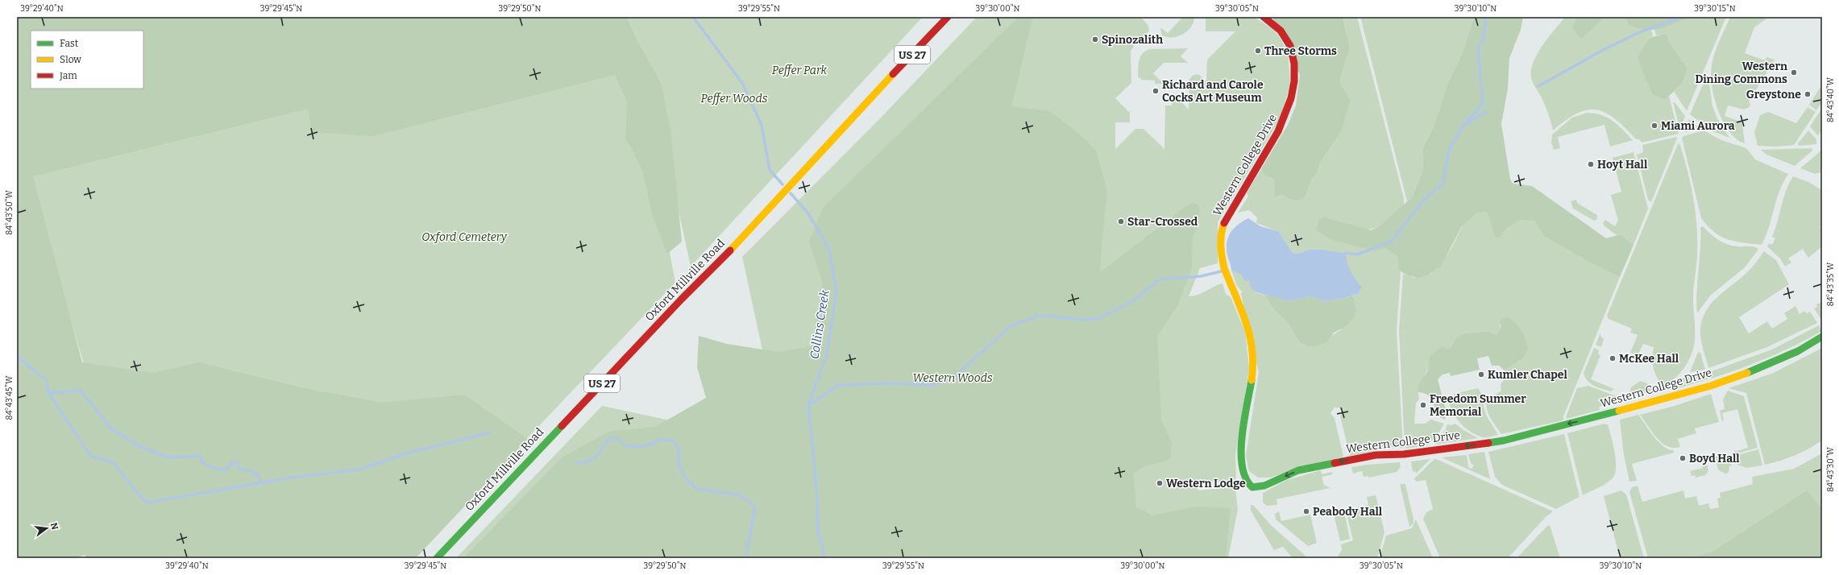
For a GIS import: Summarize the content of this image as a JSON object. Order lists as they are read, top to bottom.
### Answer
{
  "streets": {
    "main road": ["US 27", "Western College Drive", "Oxford Millville Road"]
  },
  "water": ["Collins Creek"],
  "parks": [
    "Peffer Park",
    "Peffer Woods",
    "Oxford Cemetery",
    "Western Woods"
  ],
  "places": [
    "Spinozalith",
    "Three Storms",
    "Western Dining Commons",
    "Richard and Carole Cocks Art Museum",
    "Greystone",
    "Miami Aurora",
    "Hoyt Hall",
    "Star-Crossed",
    "McKee Hall",
    "Kumler Chapel",
    "Freedom Summer Memorial",
    "Boyd Hall",
    "Western Lodge",
    "Peabody Hall"
  ],
  "legend": ["Fast", "Slow", "Jam"],
  "north": "right",
  "coordinates": [
    "39°29'40\"N",
    "39°29'45\"N",
    "39°29'50\"N",
    "39°29'55\"N",
    "39°30'00\"N",
    "39°30'05\"N",
    "39°30'10\"N",
    "39°30'15\"N",
    "84°43'40\"W",
    "84°43'50\"W",
    "84°43'35\"W",
    "84°43'45\"W",
    "84°43'30\"W"
  ]
}
